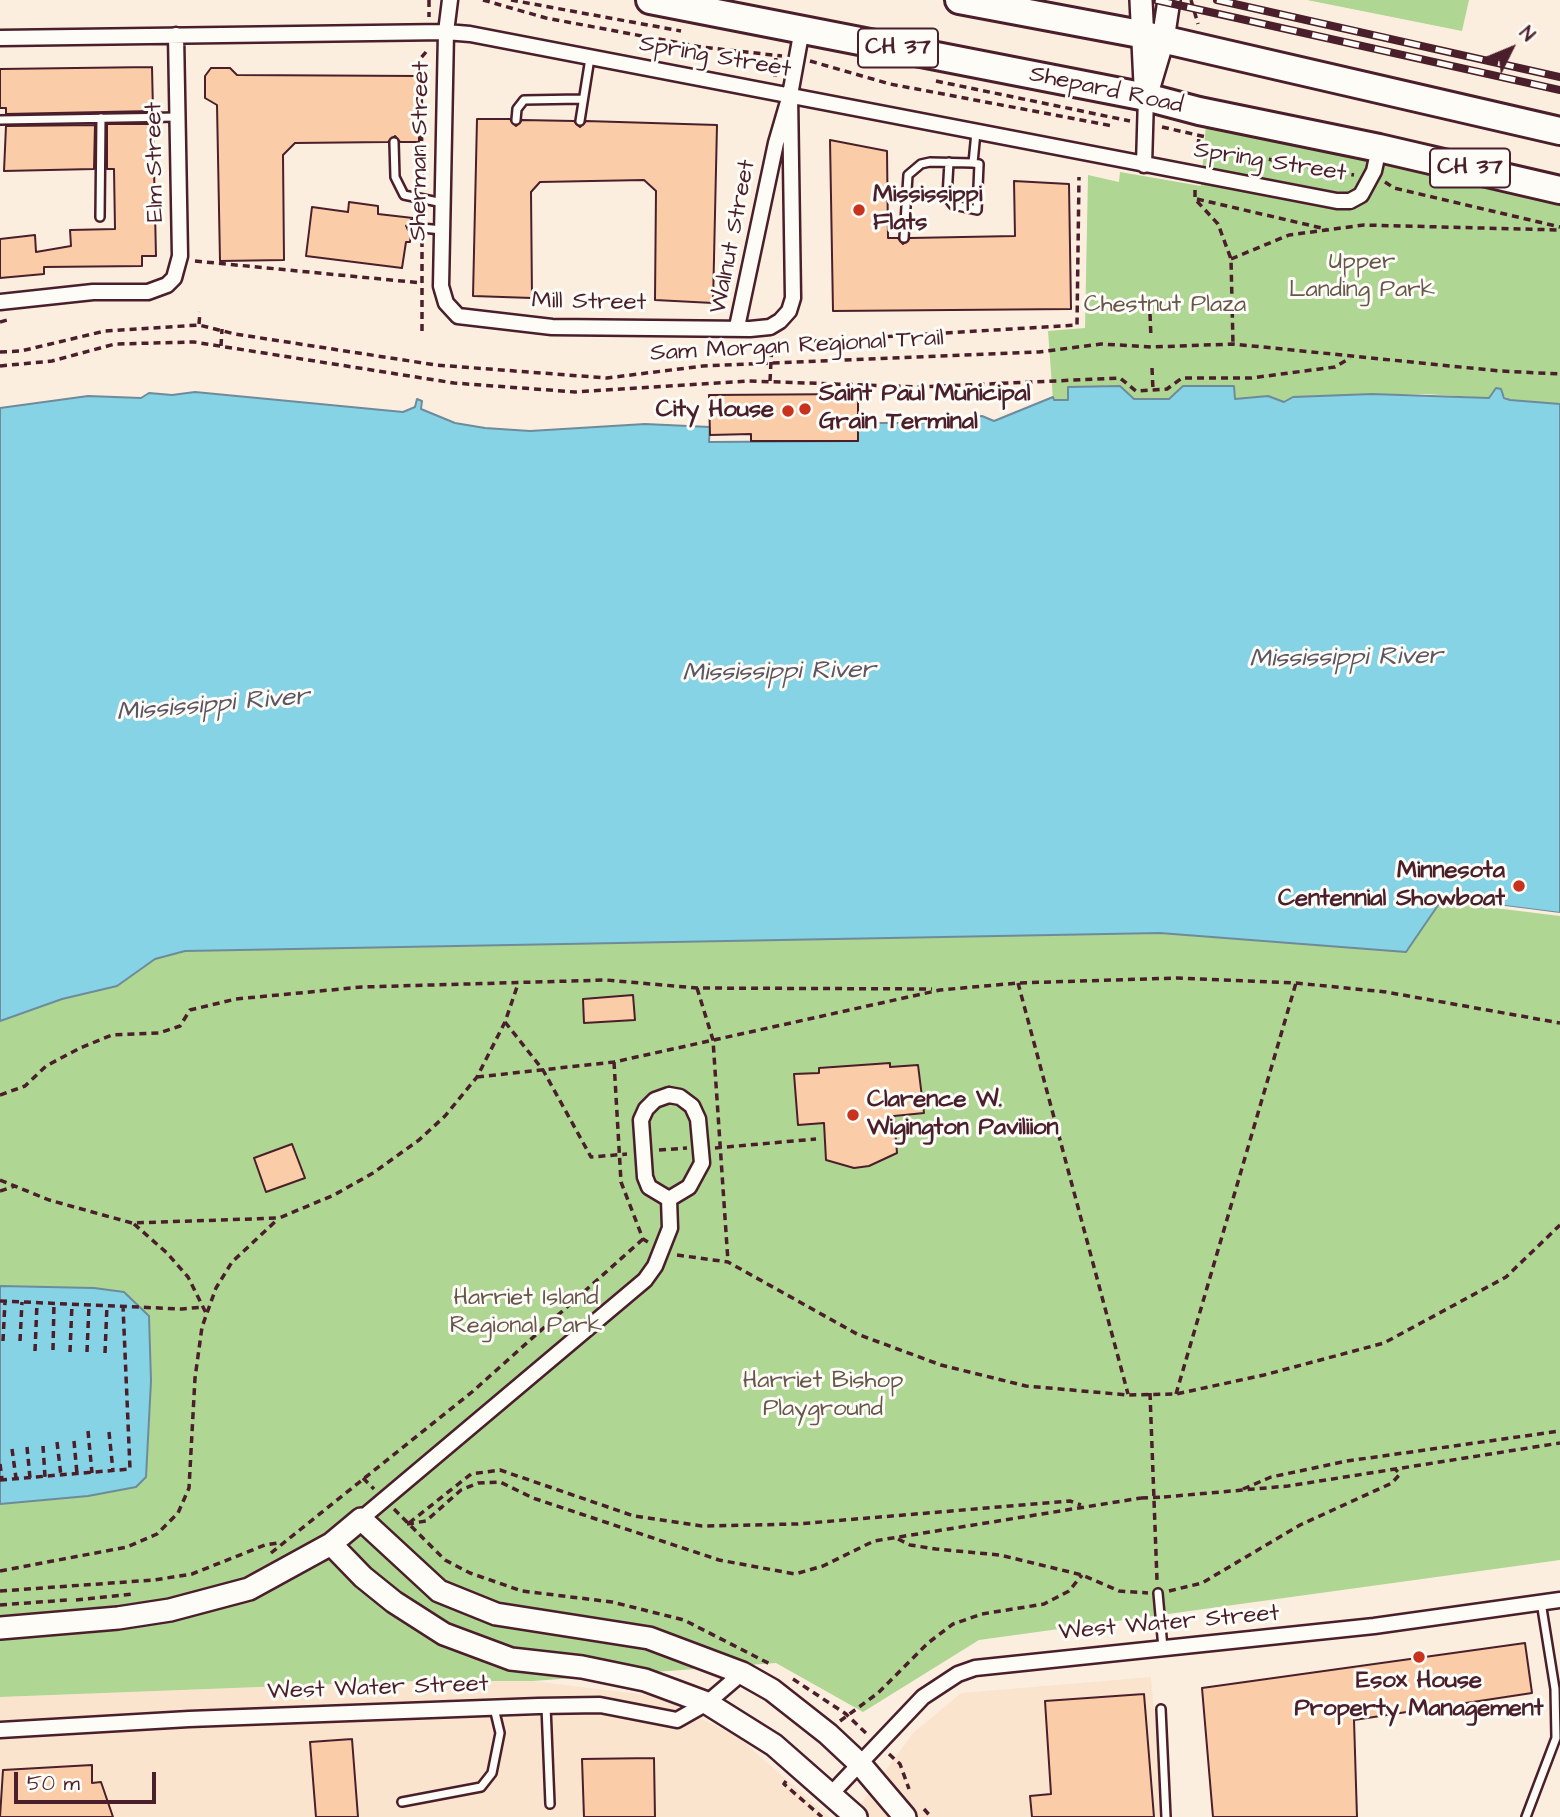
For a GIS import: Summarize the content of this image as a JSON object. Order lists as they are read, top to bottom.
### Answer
{
  "streets": {
    "highway": ["CH 37", "Shepard Road"],
    "street": [
      "Spring Street",
      "Sherman Street",
      "Elm Street",
      "Walnut Street",
      "Mill Street",
      "West Water Street"
    ],
    "path": ["Sam Morgan Regional Trail"]
  },
  "crossings": [
    ["Spring Street", "Shepard Road"],
    ["Spring Street", "Sherman Street"],
    ["Spring Street", "Elm Street"],
    ["Spring Street", "Walnut Street"],
    ["Shepard Road", "Walnut Street"],
    ["Sherman Street", "Mill Street"],
    ["Walnut Street", "Mill Street"]
  ],
  "water": ["Mississippi River"],
  "parks": [
    "Upper Landing Park",
    "Chestnut Plaza",
    "Harriet Island Regional Park",
    "Harriet Bishop Playground"
  ],
  "places": [
    "Mississippi Flats",
    "Saint Paul Municipal Grain Terminal",
    "City House",
    "Minnesota Centennial Showboat",
    "Clarence W. Wigington Paviliion",
    "Esox House Property Management"
  ],
  "scale_bar": "50 m",
  "north": "top right"
}
